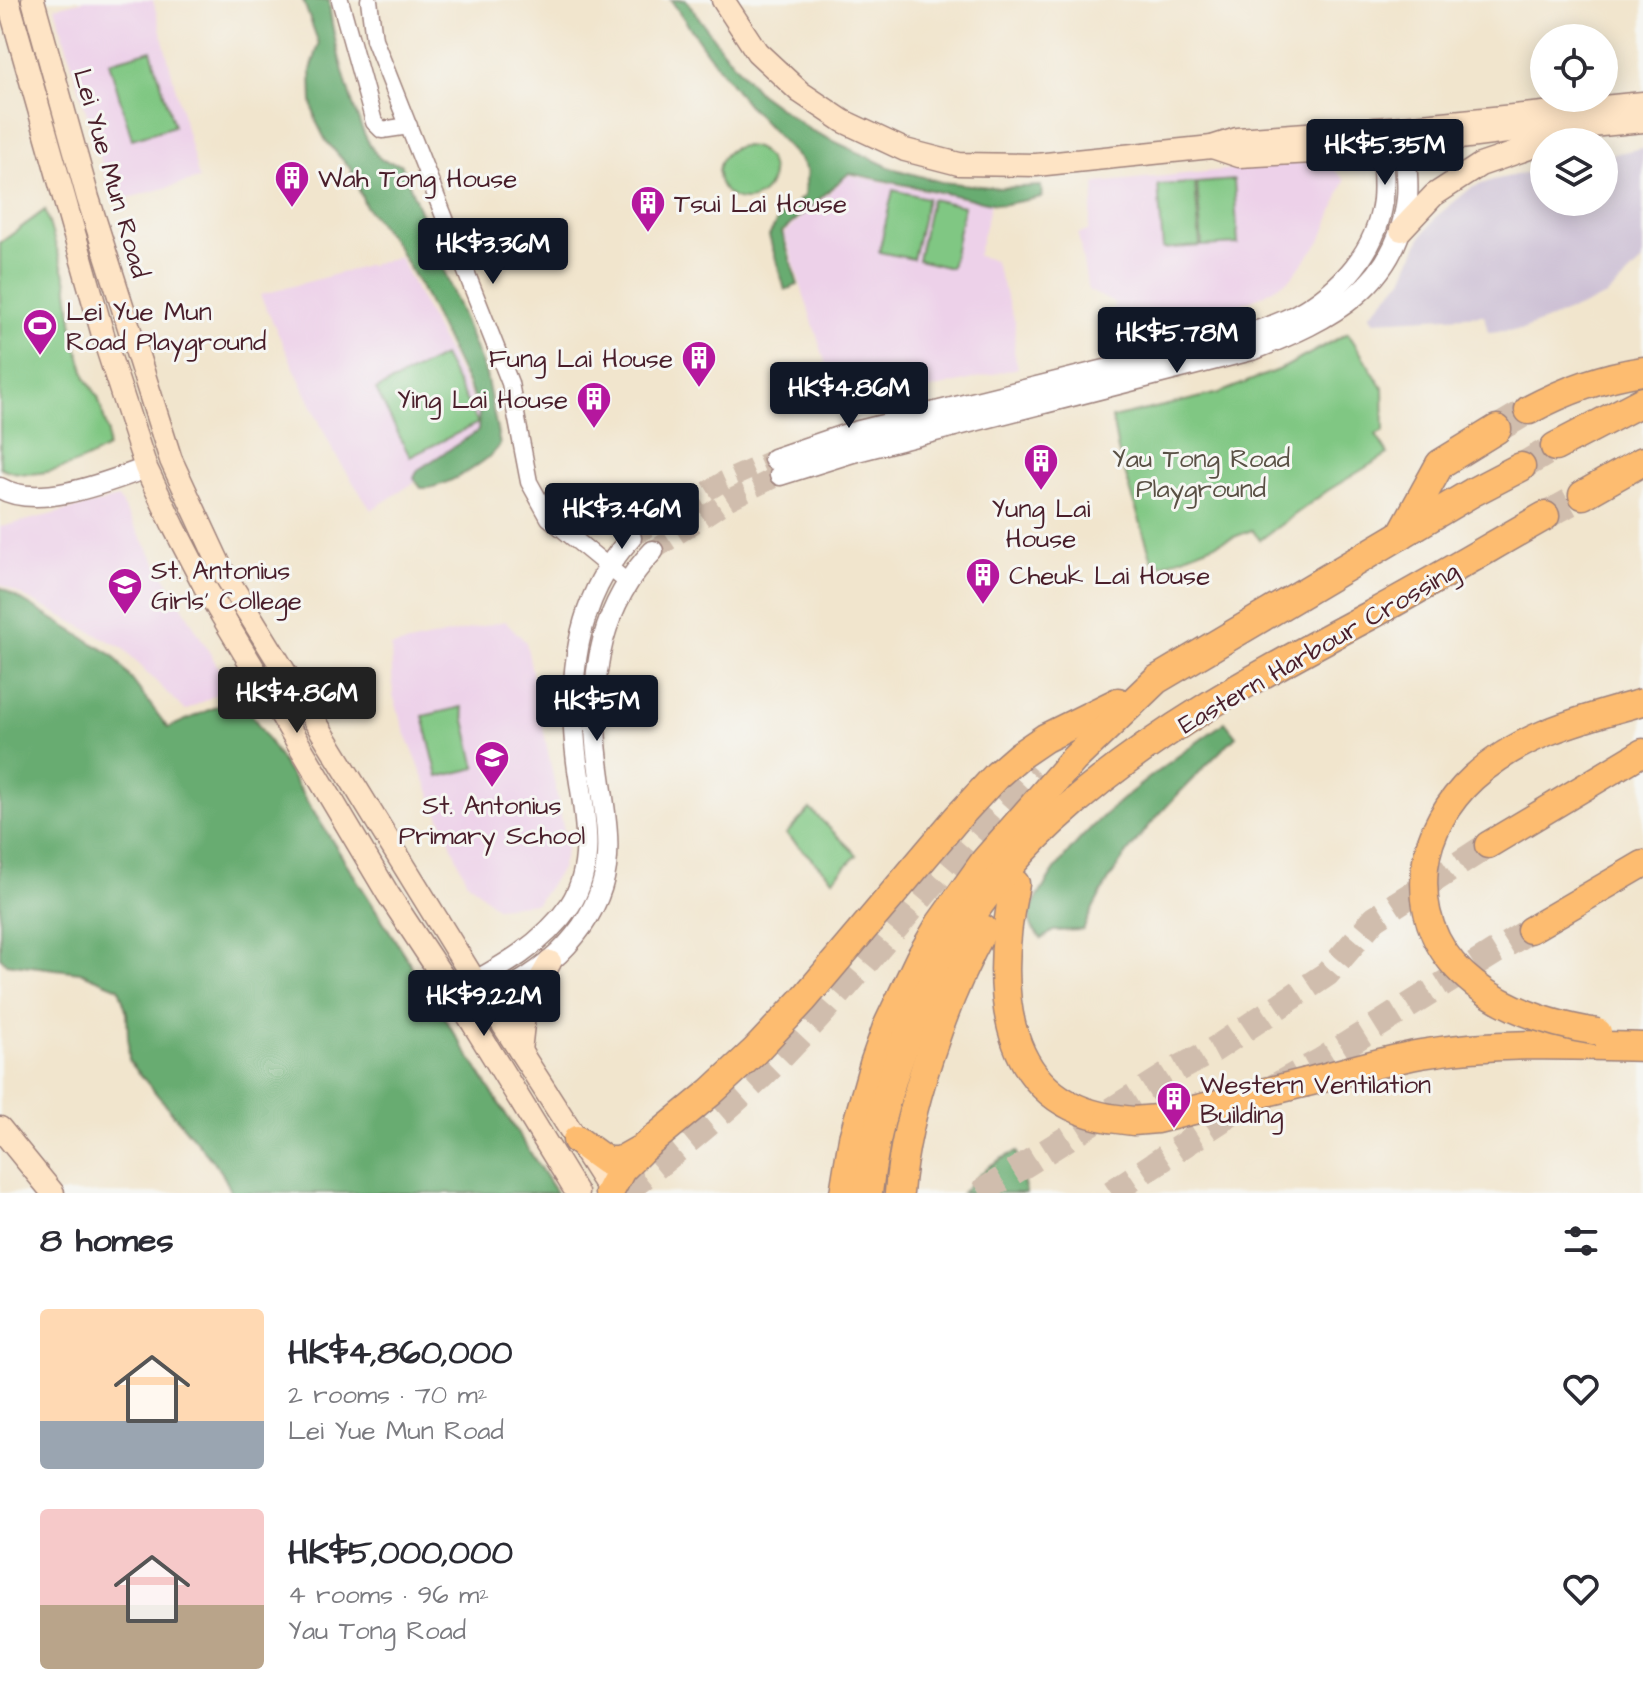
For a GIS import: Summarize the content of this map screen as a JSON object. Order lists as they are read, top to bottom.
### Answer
{
  "streets": {
    "highway": ["Eastern Harbour Crossing"],
    "main road": ["Lei Yue Mun Road"]
  },
  "parks": ["Yau Tong Road Playground"],
  "places": {
    "building": [
      "Wah Tong House",
      "Tsui Lai House",
      "Fung Lai House",
      "Ying Lai House",
      "Yung Lai House",
      "Cheuk Lai House",
      "Western Ventilation Building"
    ],
    "sports": ["Lei Yue Mun Road Playground"],
    "school or university": ["St. Antonius Girls' College", "St. Antonius Primary School"]
  },
  "page": {
    "price": [
      "HK$5.35M",
      "HK$3.36M",
      "HK$5.78M",
      "HK$4.86M",
      "HK$3.46M",
      "HK$4.86M",
      "HK$5M",
      "HK$9.22M"
    ],
    "heading": "8 homes",
    "list": [
      {
        "name": "HK$4,860,000",
        "note": "2 rooms · 70 m² · Lei Yue Mun Road"
      },
      {
        "name": "HK$5,000,000",
        "note": "4 rooms · 96 m² · Yau Tong Road"
      }
    ]
  }
}
